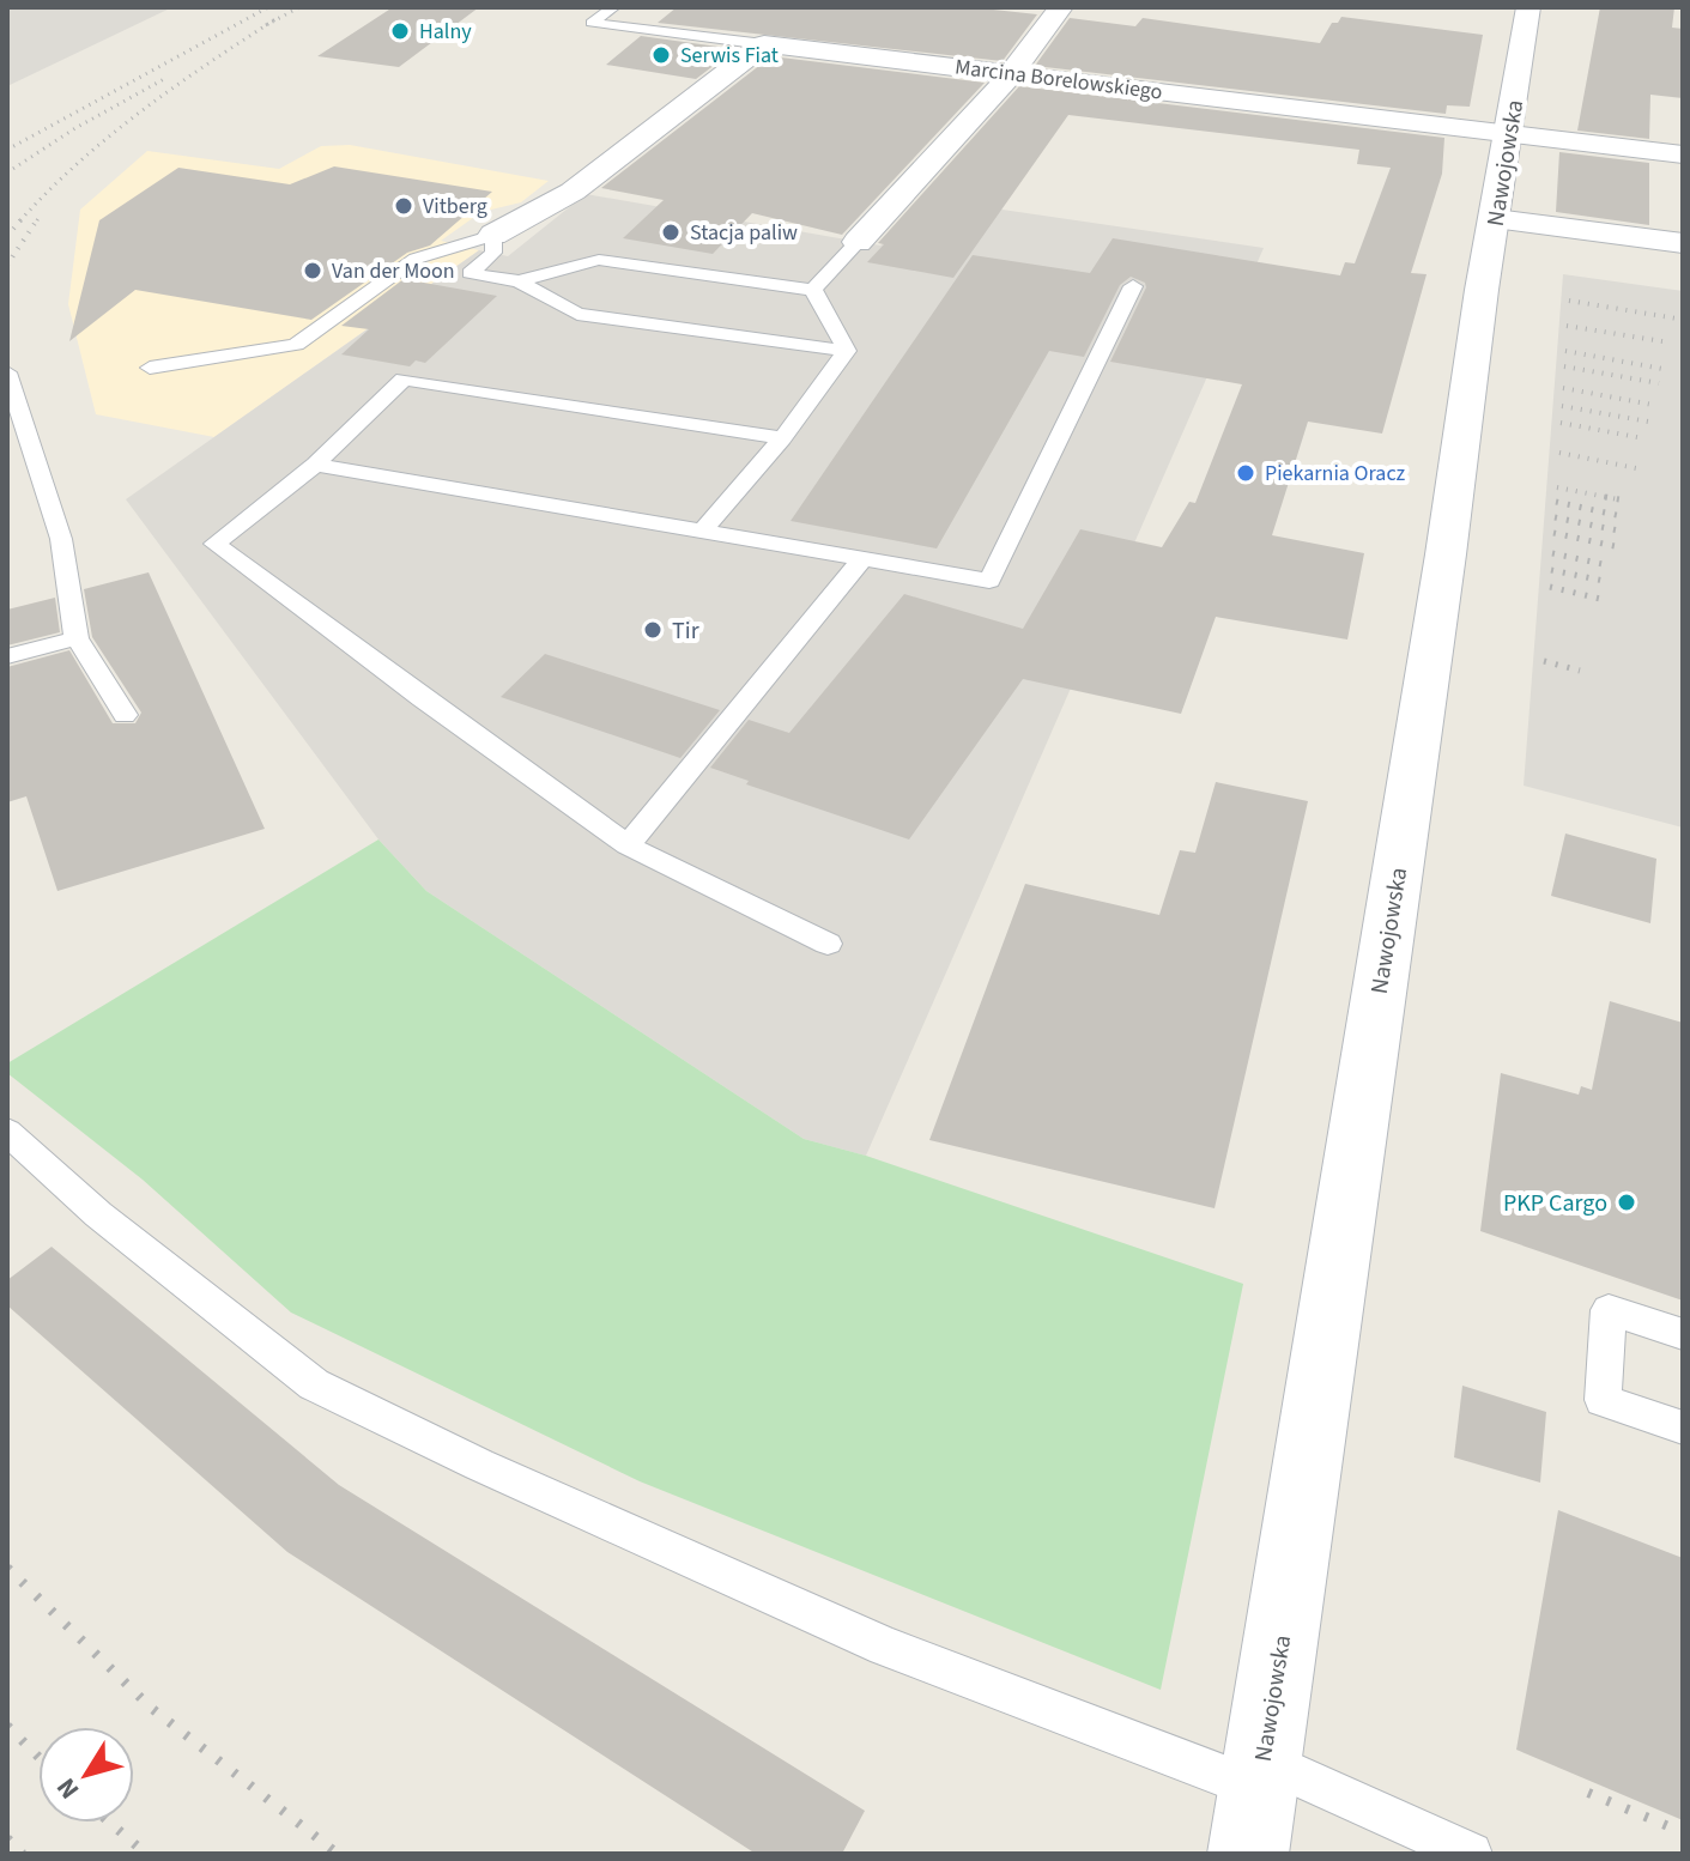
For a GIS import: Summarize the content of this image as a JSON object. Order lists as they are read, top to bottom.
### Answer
{
  "streets": {
    "street": ["Marcina Borelowskiego", "Nawojowska"]
  },
  "crossings": [
    ["Marcina Borelowskiego", "Nawojowska"]
  ],
  "places": [
    "Halny",
    "Serwis Fiat",
    "Vitberg",
    "Stacja paliw",
    "Van der Moon",
    "Piekarnia Oracz",
    "Tir",
    "PKP Cargo"
  ],
  "north": "bottom left"
}
